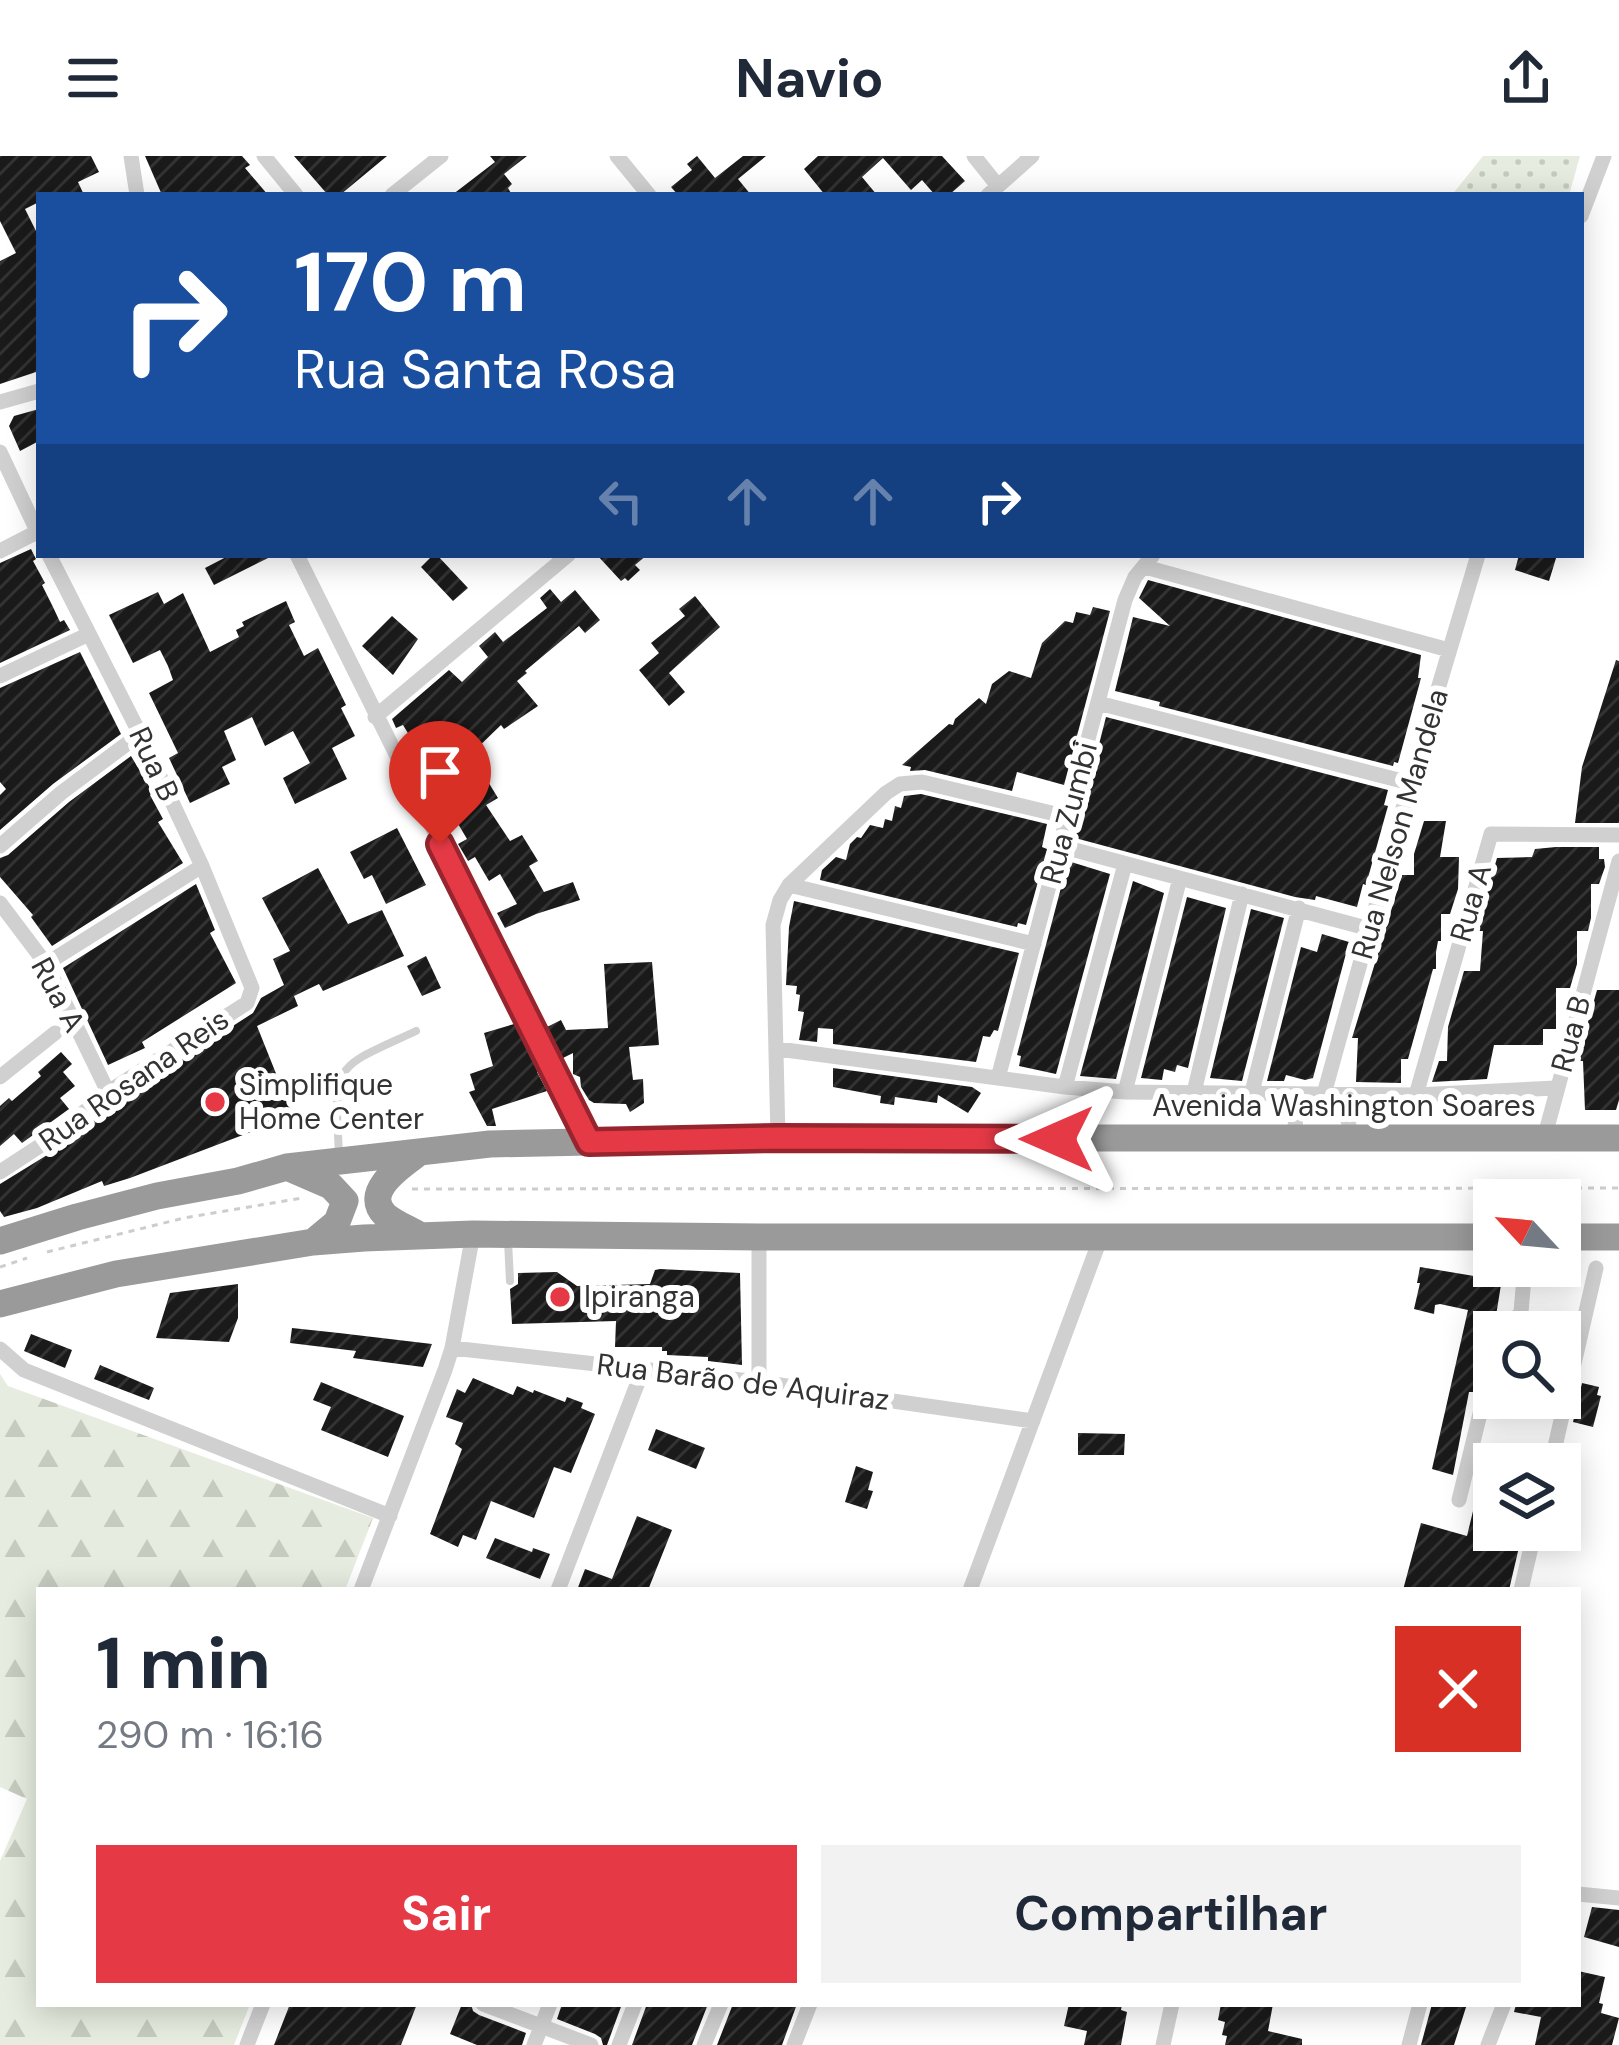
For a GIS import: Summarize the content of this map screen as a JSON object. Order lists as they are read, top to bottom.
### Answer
{
  "streets": {
    "highway": ["Avenida Washington Soares"],
    "street": [
      "Rua B",
      "Rua Zumbi",
      "Rua Nelson Mandela",
      "Rua A",
      "Rua Rosana Reis",
      "Rua Barão de Aquiraz"
    ]
  },
  "crossings": [
    ["Rua B", "Rua Rosana Reis"],
    ["Rua B", "Avenida Washington Soares"],
    ["Rua Zumbi", "Avenida Washington Soares"],
    ["Rua Nelson Mandela", "Avenida Washington Soares"],
    ["Rua A", "Rua Rosana Reis"],
    ["Rua A", "Avenida Washington Soares"]
  ],
  "places": ["Simplifique Home Center", "Ipiranga"],
  "north": "top left",
  "page": {
    "header": "Navio",
    "turn": ["170 m", "Rua Santa Rosa"],
    "heading": ["1 min", "290 m · 16:16"],
    "buttons": ["Sair", "Compartilhar"]
  }
}
